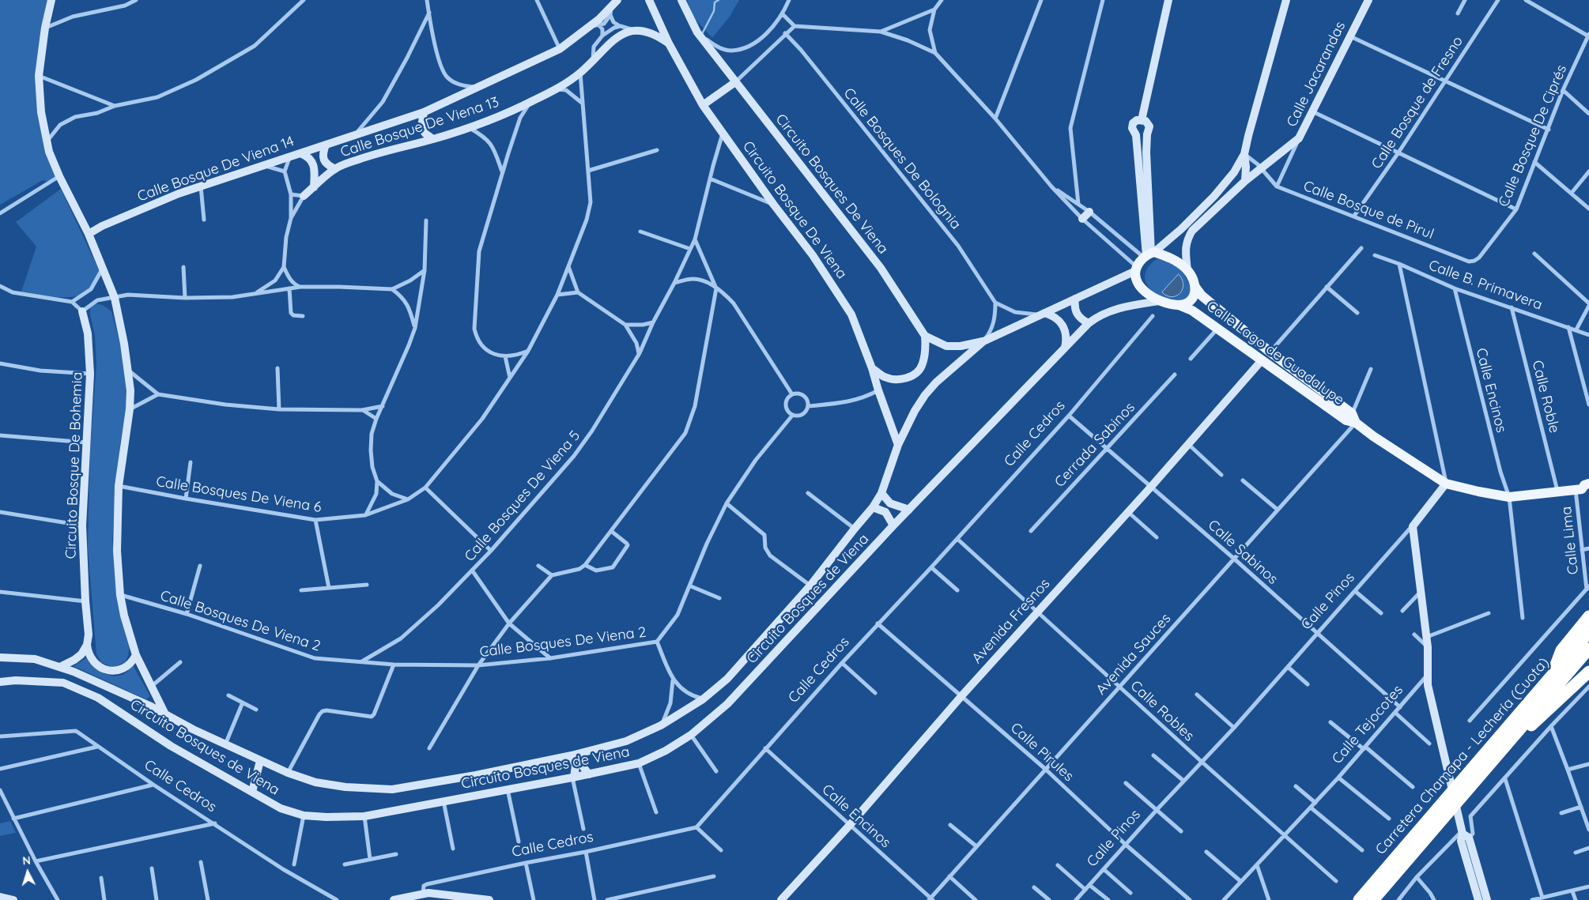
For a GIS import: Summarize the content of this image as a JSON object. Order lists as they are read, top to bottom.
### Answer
{
  "streets": {
    "highway": ["Carretera Chamapa - Lechería (Cuota)"],
    "main road": [
      "Calle Jacarandas",
      "Calle Bosque De Viena 13",
      "Calle Bosque De Viena 14",
      "Circuito Bosques De Viena",
      "Circuito Bosque De Viena",
      "Calle Lago de Guadalupe",
      "Circuito Bosque De Bohemia",
      "Circuito Bosques de Viena",
      "Calle Pinos",
      "Avenida Fresnos"
    ],
    "street": [
      "Calle Bosque de Fresno",
      "Calle Bosque De Ciprés",
      "Calle Bosques De Bolognia",
      "Calle Bosque de Pirul",
      "Calle B. Primavera",
      "Calle Encinos",
      "Calle Roble",
      "Calle Cedros",
      "Cerrada Sabinos",
      "Calle Bosques De Viena 6",
      "Calle Bosques De Viena 5",
      "Calle Lima",
      "Calle Sabinos",
      "Calle Bosques De Viena 2",
      "Avenida Sauces",
      "Calle Robles",
      "Calle Tejocotes",
      "Calle Pirules"
    ]
  },
  "crossings": [
    ["Calle Jacarandas", "Calle Bosque de Pirul"],
    ["Calle Bosque de Fresno", "Calle Bosque de Pirul"],
    ["Calle Bosque De Viena 13", "Calle Bosque De Viena 14"],
    ["Calle Bosque De Viena 13", "Calle Bosques De Viena 6"],
    ["Calle Bosque De Ciprés", "Calle Bosque de Pirul"],
    ["Circuito Bosque De Viena", "Calle Bosques De Viena 5"],
    ["Circuito Bosque De Viena", "Circuito Bosques de Viena"],
    ["Calle B. Primavera", "Calle Encinos"],
    ["Calle B. Primavera", "Calle Roble"],
    ["Calle Lago de Guadalupe", "Calle Encinos"],
    ["Calle Lago de Guadalupe", "Calle Roble"],
    ["Calle Lago de Guadalupe", "Calle Lima"],
    ["Calle Lago de Guadalupe", "Circuito Bosques de Viena"],
    ["Calle Lago de Guadalupe", "Calle Pinos"],
    ["Calle Lago de Guadalupe", "Avenida Fresnos"],
    ["Calle Lago de Guadalupe", "Avenida Sauces"],
    ["Calle Encinos", "Calle Cedros"],
    ["Calle Encinos", "Avenida Fresnos"],
    ["Calle Encinos", "Avenida Sauces"],
    ["Calle Cedros", "Calle Sabinos"],
    ["Calle Cedros", "Calle Robles"],
    ["Calle Cedros", "Calle Pirules"],
    ["Cerrada Sabinos", "Calle Sabinos"],
    ["Calle Bosques De Viena 5", "Calle Bosques De Viena 2"],
    ["Calle Sabinos", "Calle Pinos"],
    ["Calle Sabinos", "Avenida Fresnos"],
    ["Calle Sabinos", "Avenida Sauces"],
    ["Calle Sabinos", "Calle Tejocotes"],
    ["Calle Pinos", "Calle Robles"],
    ["Calle Pinos", "Calle Pirules"],
    ["Avenida Fresnos", "Calle Robles"],
    ["Avenida Fresnos", "Calle Pirules"],
    ["Avenida Sauces", "Calle Robles"],
    ["Avenida Sauces", "Calle Pirules"],
    ["Calle Robles", "Calle Tejocotes"]
  ],
  "north": "top"
}
